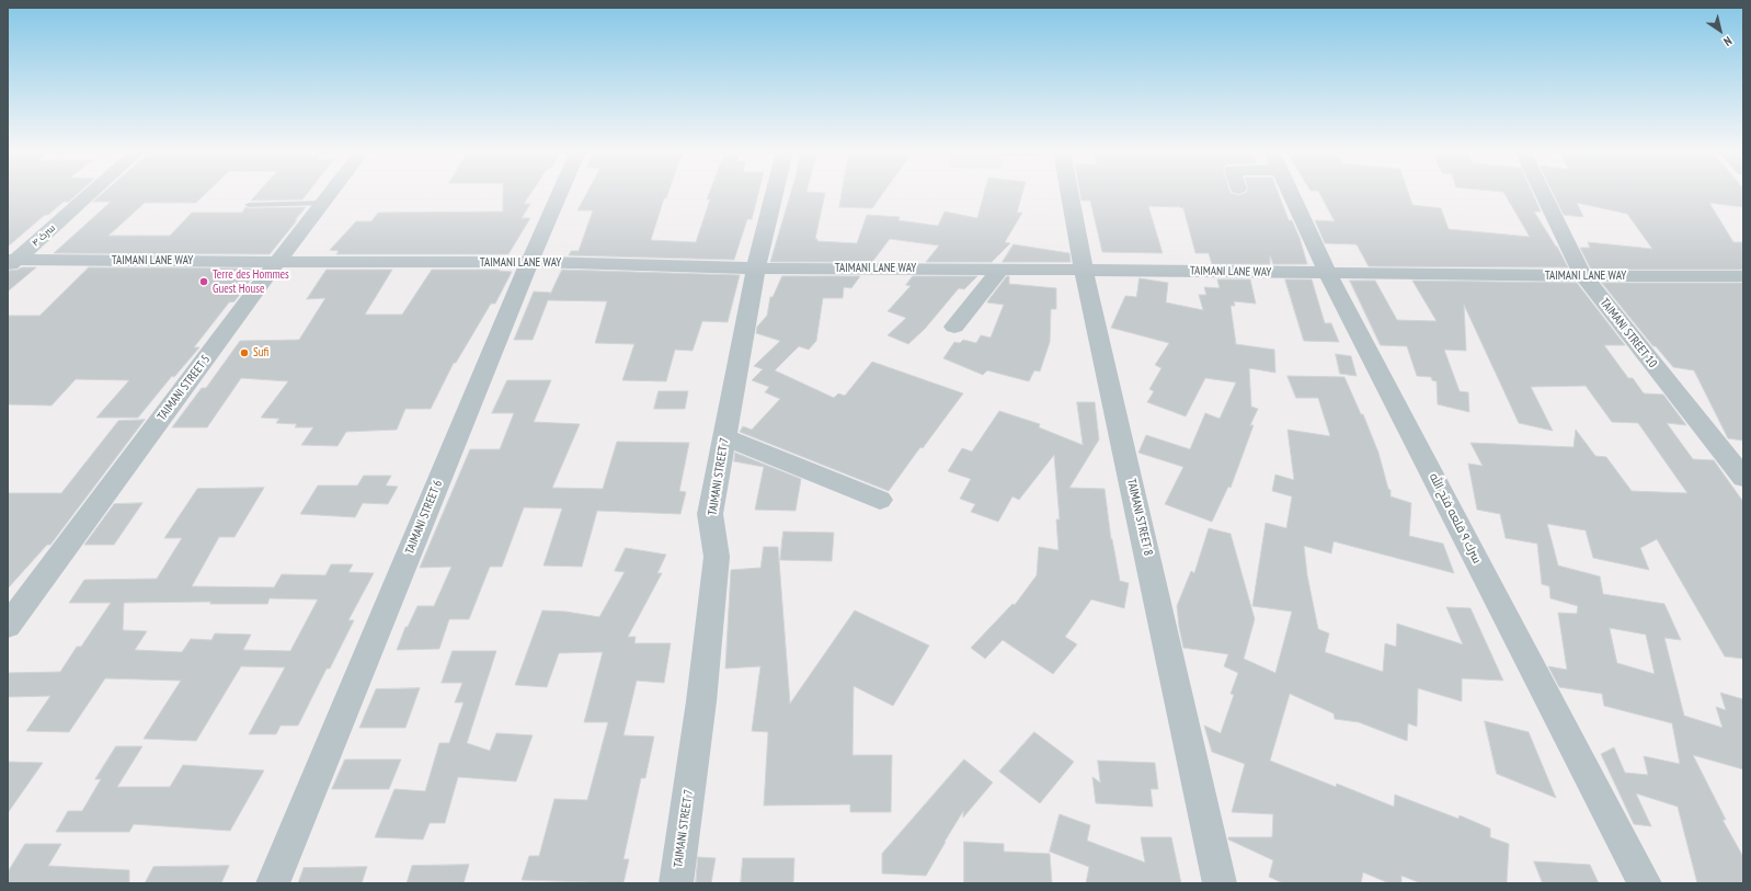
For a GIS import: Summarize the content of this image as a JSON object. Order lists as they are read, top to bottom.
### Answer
{
  "streets": {
    "street": [
      "سرک ۴",
      "TAIMANI LANE WAY",
      "TAIMANI STREET 10",
      "TAIMANI STREET 5",
      "TAIMANI STREET 7",
      "TAIMANI STREET 6",
      "TAIMANI STREET 8",
      "سرك ٩ قلعه فتح الله"
    ]
  },
  "crossings": [
    ["سرک ۴", "TAIMANI LANE WAY"],
    ["TAIMANI LANE WAY", "TAIMANI STREET 10"],
    ["TAIMANI LANE WAY", "TAIMANI STREET 5"],
    ["TAIMANI LANE WAY", "TAIMANI STREET 7"],
    ["TAIMANI LANE WAY", "TAIMANI STREET 6"],
    ["TAIMANI LANE WAY", "TAIMANI STREET 8"],
    ["TAIMANI LANE WAY", "سرك ٩ قلعه فتح الله"]
  ],
  "places": ["Terre des Hommes Guest House", "Sufi"],
  "north": "bottom right"
}
